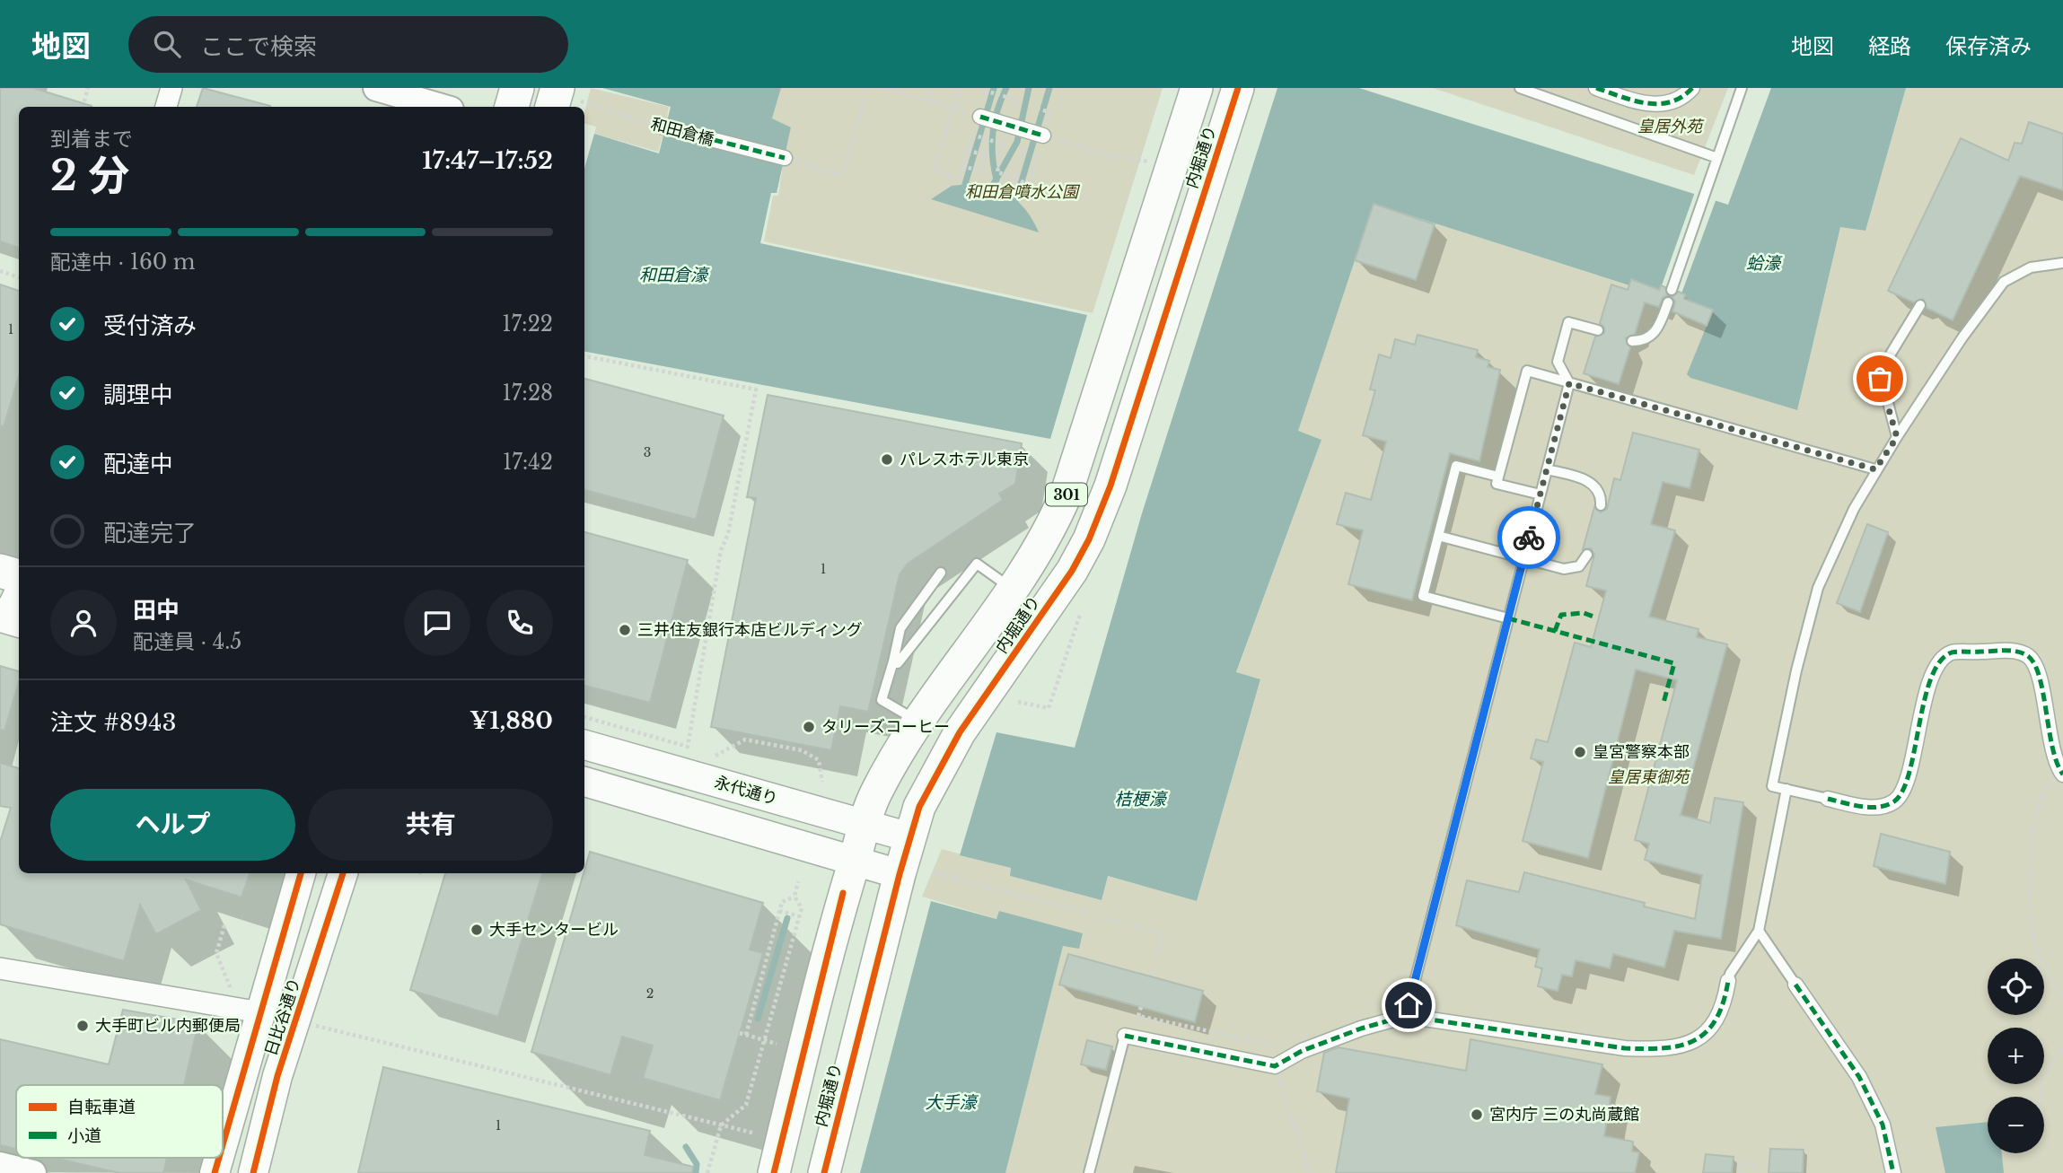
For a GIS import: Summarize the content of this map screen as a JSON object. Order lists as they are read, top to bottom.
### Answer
{
  "streets": {
    "main road": [
      "内堀通り",
      "301",
      "永代通り",
      "日比谷通り"
    ],
    "street": ["和田倉橋"]
  },
  "crossings": [
    ["内堀通り", "永代通り"]
  ],
  "water": [
    "蛤濠",
    "和田倉濠",
    "桔梗濠",
    "大手濠"
  ],
  "parks": ["皇居外苑", "和田倉噴水公園", "皇居東御苑"],
  "places": [
    "パレスホテル東京",
    "三井住友銀行本店ビルディング",
    "タリーズコーヒー",
    "皇宮警察本部",
    "大手センタービル",
    "大手町ビル内郵便局",
    "宮内庁 三の丸尚蔵館"
  ],
  "house_numbers": [
    "1",
    "3",
    "1",
    "2",
    "1"
  ],
  "legend": ["自転車道", "小道"],
  "page": {
    "header": "地図",
    "search": "ここで検索",
    "nav": ["地図", "経路", "保存済み"],
    "heading": ["2 分", "到着まで", "17:47–17:52"],
    "panel": [
      "田中",
      "配達員 · 4.5",
      "注文 #8943",
      "¥1,880"
    ],
    "bar": "配達中 · 160 m",
    "list": [
      ["受付済み", "17:22"],
      ["調理中", "17:28"],
      ["配達中", "17:42"],
      "配達完了"
    ],
    "buttons": ["ヘルプ", "共有"],
    "map_buttons": ["+", "−"]
  }
}
